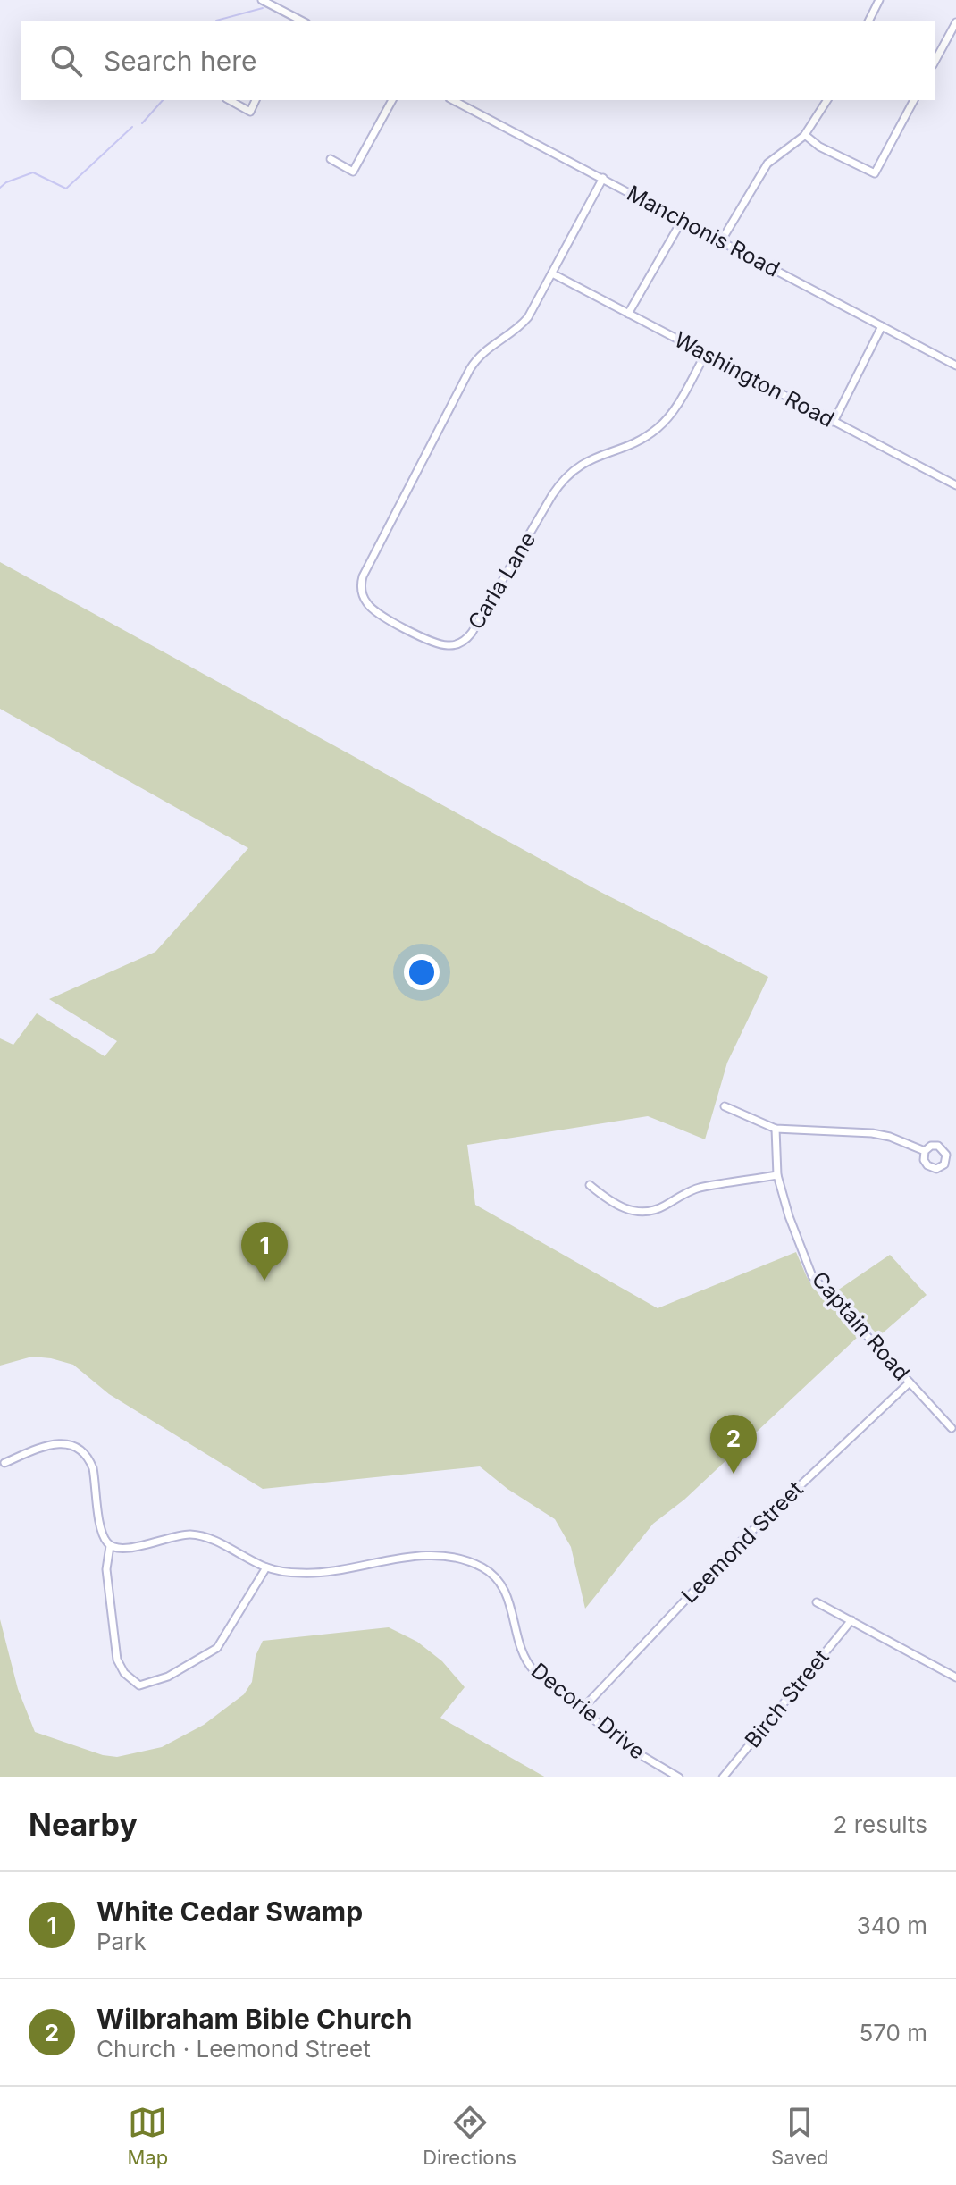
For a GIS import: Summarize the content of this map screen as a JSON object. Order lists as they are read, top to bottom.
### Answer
{
  "streets": {
    "street": [
      "Manchonis Road",
      "Washington Road",
      "Carla Lane",
      "Captain Road",
      "Leemond Street",
      "Birch Street",
      "Decorie Drive"
    ]
  },
  "crossings": [
    ["Washington Road", "Carla Lane"],
    ["Captain Road", "Leemond Street"],
    ["Leemond Street", "Decorie Drive"]
  ],
  "page": {
    "search": "Search here",
    "pins": ["1", "2"],
    "heading": ["Nearby", "2 results"],
    "list": [
      {
        "mark": "1",
        "name": "White Cedar Swamp",
        "note": "Park",
        "value": "340 m"
      },
      {
        "mark": "2",
        "name": "Wilbraham Bible Church",
        "note": "Church · Leemond Street",
        "value": "570 m"
      }
    ],
    "nav": ["Map", "Directions", "Saved"]
  }
}
